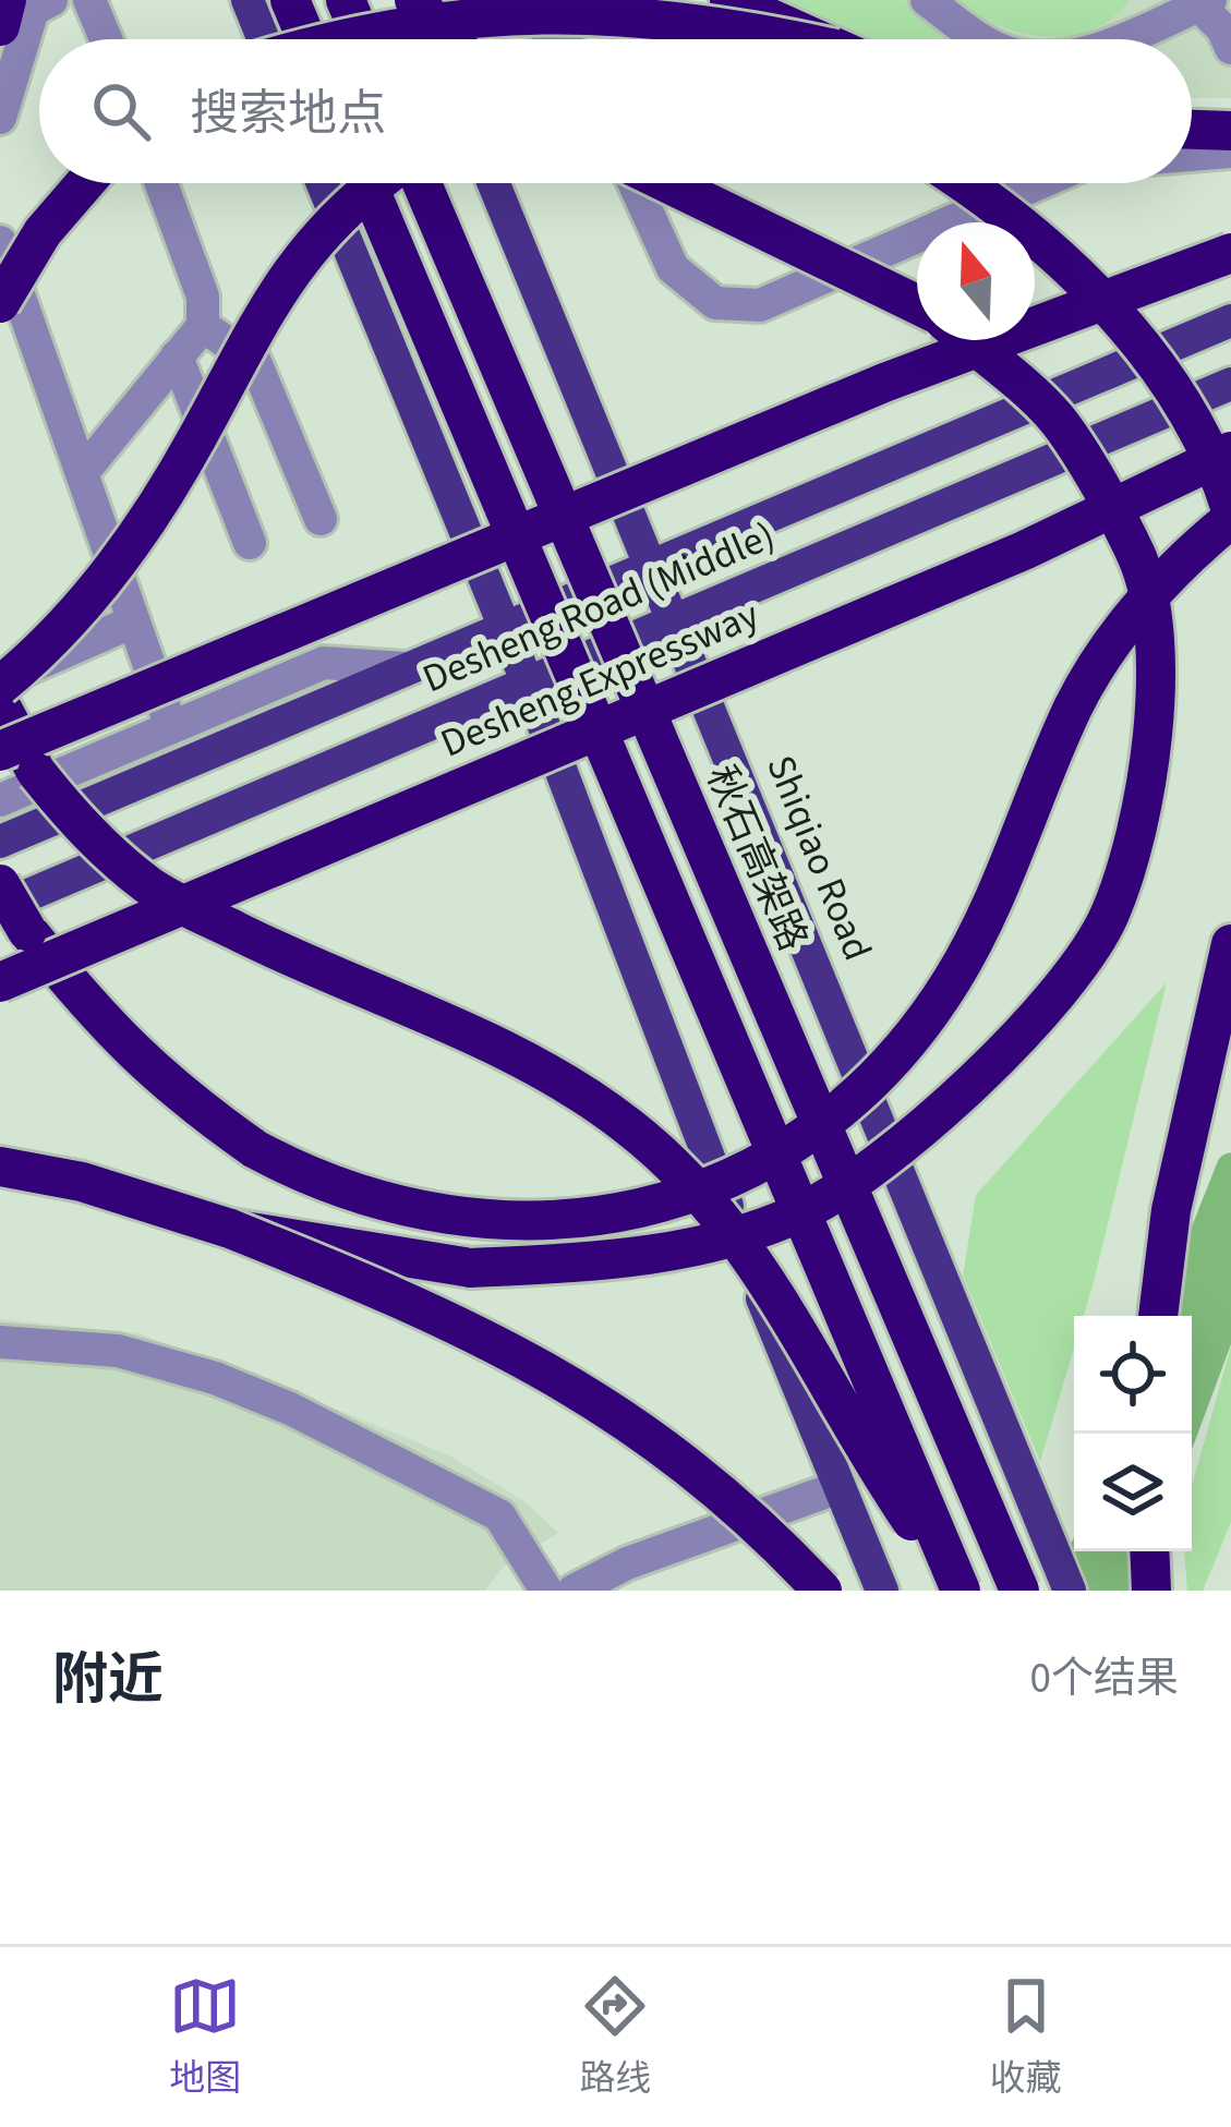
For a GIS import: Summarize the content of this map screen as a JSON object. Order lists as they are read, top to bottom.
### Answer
{
  "streets": {
    "highway": ["Desheng Expressway", "秋石高架路"],
    "main road": ["Desheng Road (Middle)", "Shiqiao Road"]
  },
  "crossings": [
    ["Desheng Road (Middle)", "Shiqiao Road"]
  ],
  "north": "top",
  "page": {
    "search": "搜索地点",
    "heading": ["附近", "0个结果"],
    "nav": ["地图", "路线", "收藏"]
  }
}
